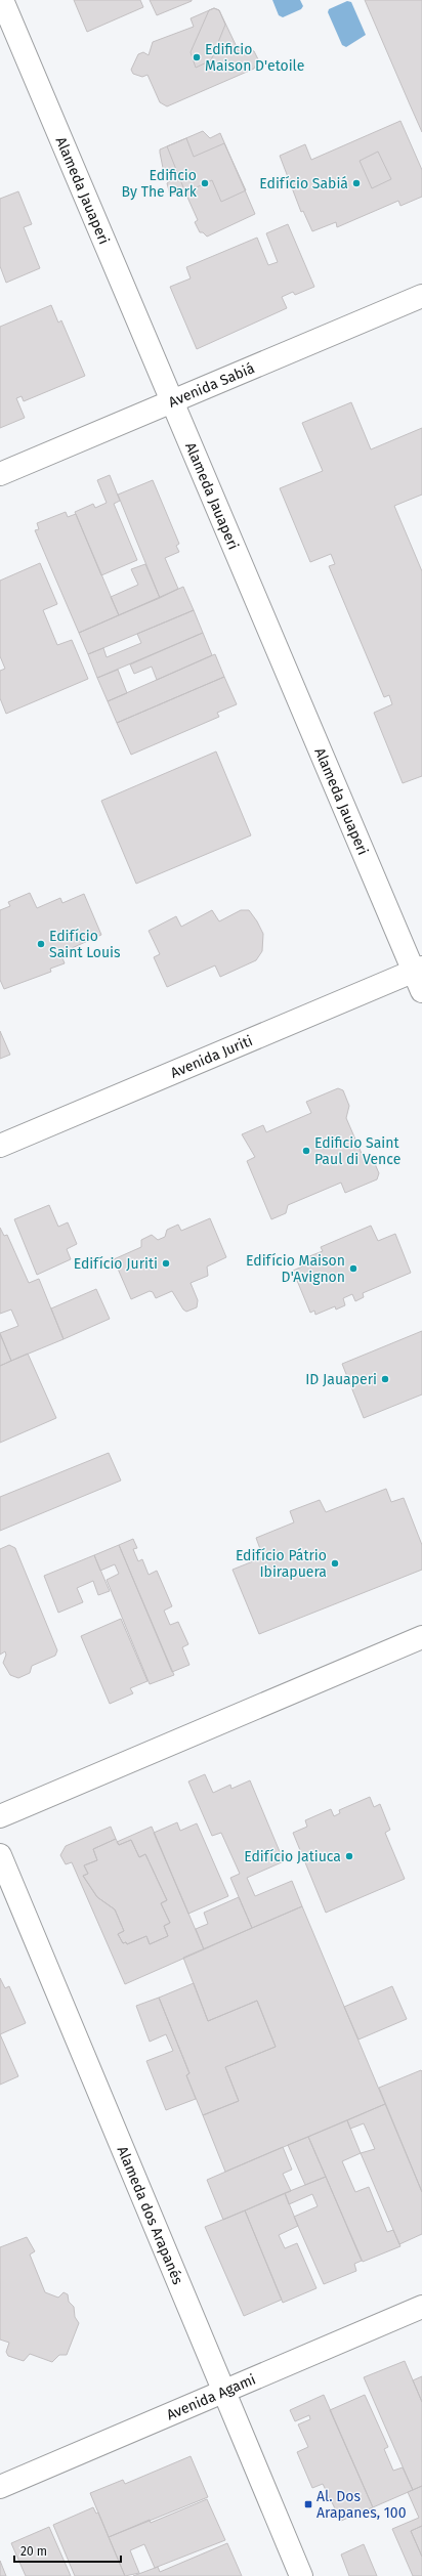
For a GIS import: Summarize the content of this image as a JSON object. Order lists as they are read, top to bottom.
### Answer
{
  "streets": {
    "street": [
      "Alameda Jauaperi",
      "Avenida Sabiá",
      "Avenida Juriti",
      "Alameda dos Arapanés",
      "Avenida Agami"
    ]
  },
  "crossings": [
    ["Alameda Jauaperi", "Avenida Sabiá"],
    ["Alameda Jauaperi", "Avenida Juriti"],
    ["Alameda dos Arapanés", "Avenida Agami"]
  ],
  "places": {
    "other": [
      "Edificio Maison D'etoile",
      "Edificio By The Park",
      "Edifício Sabiá",
      "Edifício Saint Louis",
      "Edificio Saint Paul di Vence",
      "Edifício Juriti",
      "Edifício Maison D'Avignon",
      "ID Jauaperi",
      "Edifício Pátrio Ibirapuera",
      "Edifício Jatiuca"
    ],
    "transit": ["Al. Dos Arapanes, 100"]
  },
  "scale_bar": "20 m"
}
